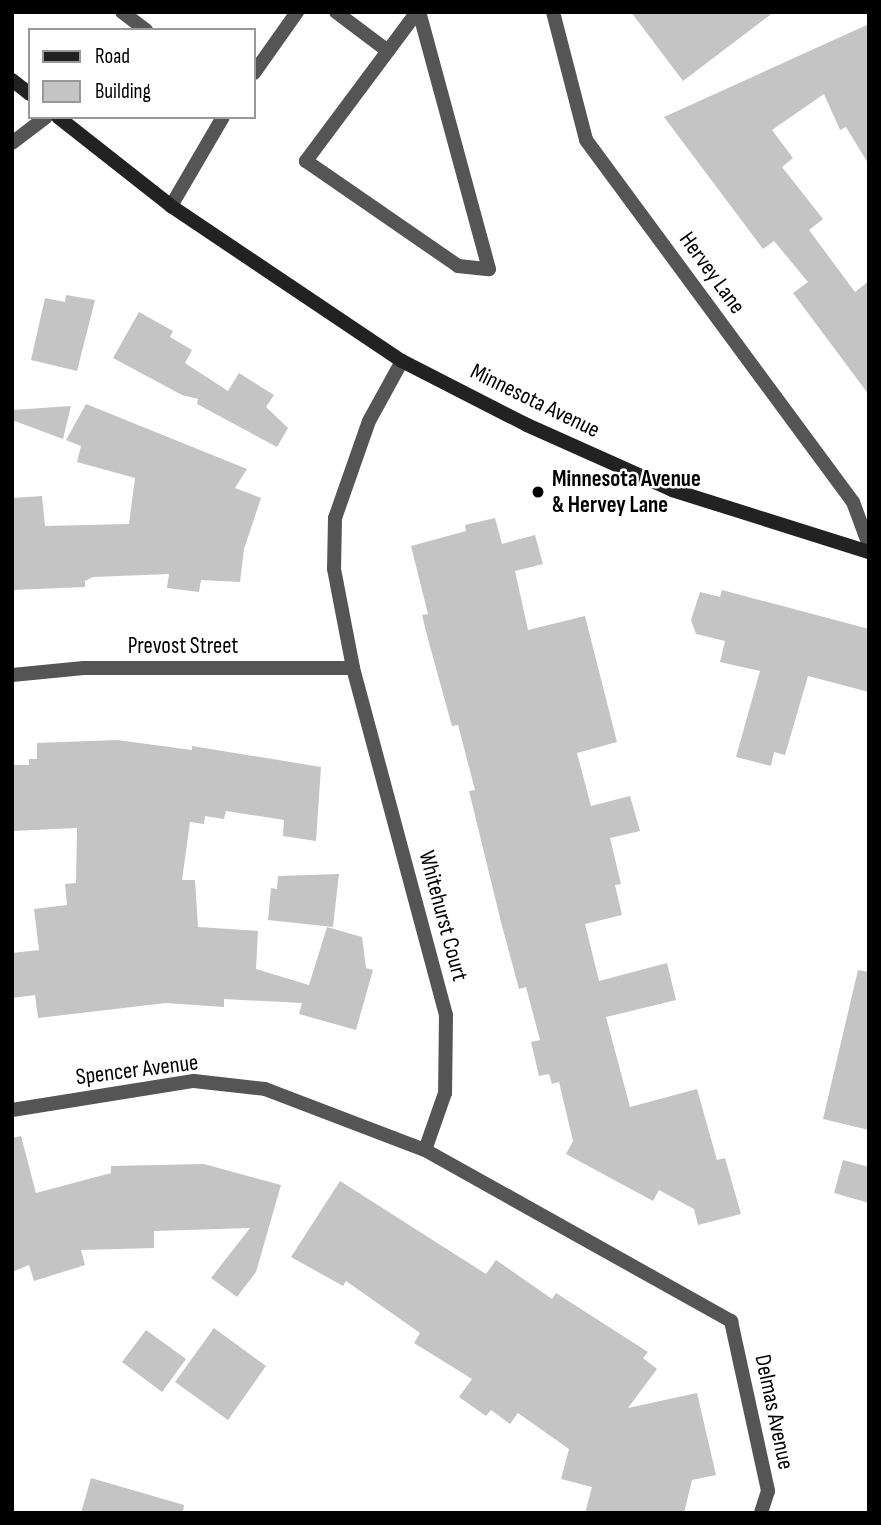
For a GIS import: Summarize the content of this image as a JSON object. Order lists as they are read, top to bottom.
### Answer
{
  "streets": {
    "main road": ["Minnesota Avenue"],
    "street": [
      "Hervey Lane",
      "Prevost Street",
      "Whitehurst Court",
      "Spencer Avenue",
      "Delmas Avenue"
    ]
  },
  "crossings": [
    ["Minnesota Avenue", "Whitehurst Court"],
    ["Prevost Street", "Whitehurst Court"],
    ["Whitehurst Court", "Spencer Avenue"],
    ["Whitehurst Court", "Delmas Avenue"],
    ["Spencer Avenue", "Delmas Avenue"]
  ],
  "places": ["Minnesota Avenue & Hervey Lane"],
  "legend": ["Road", "Building"]
}
